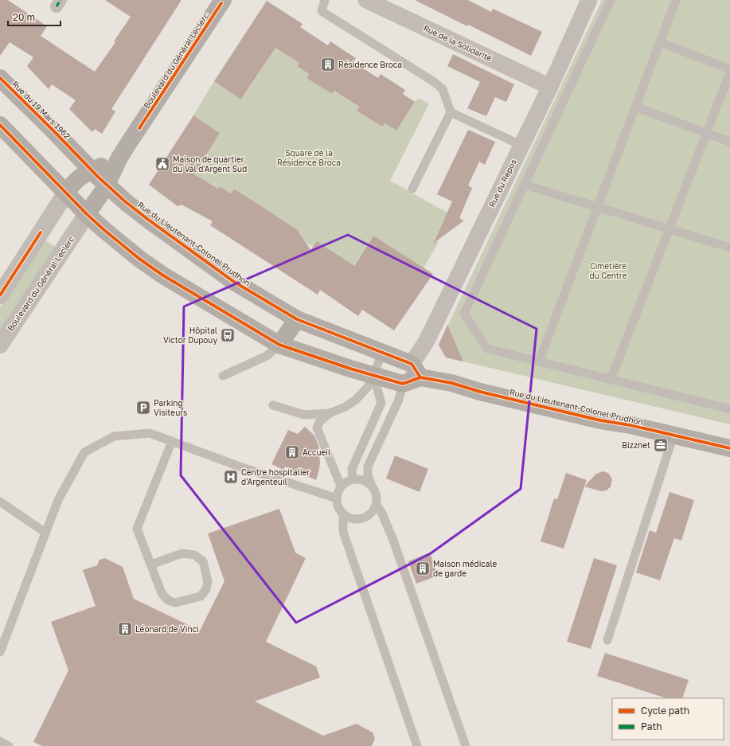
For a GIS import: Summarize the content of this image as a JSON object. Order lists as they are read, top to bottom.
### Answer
{
  "streets": {
    "main road": ["Boulevard du Général Leclerc", "Rue du 19 Mars 1962", "Rue du Lieutenant-Colonel Prudhon"],
    "street": ["Rue de la Solidarité", "Rue du Repos"]
  },
  "crossings": [
    ["Rue de la Solidarité", "Rue du Repos"],
    ["Boulevard du Général Leclerc", "Rue du Lieutenant-Colonel Prudhon"],
    ["Rue du 19 Mars 1962", "Rue du Lieutenant-Colonel Prudhon"],
    ["Rue du Repos", "Rue du Lieutenant-Colonel Prudhon"]
  ],
  "parks": ["Square de la Résidence Broca", "Cimetière du Centre"],
  "places": {
    "building": [
      "Résidence Broca",
      "Accueil",
      "Maison médicale de garde",
      "Léonard de Vinci"
    ],
    "public building": ["Maison de quartier du Val d'Argent Sud"],
    "bus stop": ["Hôpital Victor Dupouy"],
    "parking": ["Parking Visiteurs"],
    "office": ["Bizznet"],
    "hospital": ["Centre hospitalier d'Argenteuil"]
  },
  "legend": ["Cycle path", "Path"],
  "scale_bar": "20 m"
}
